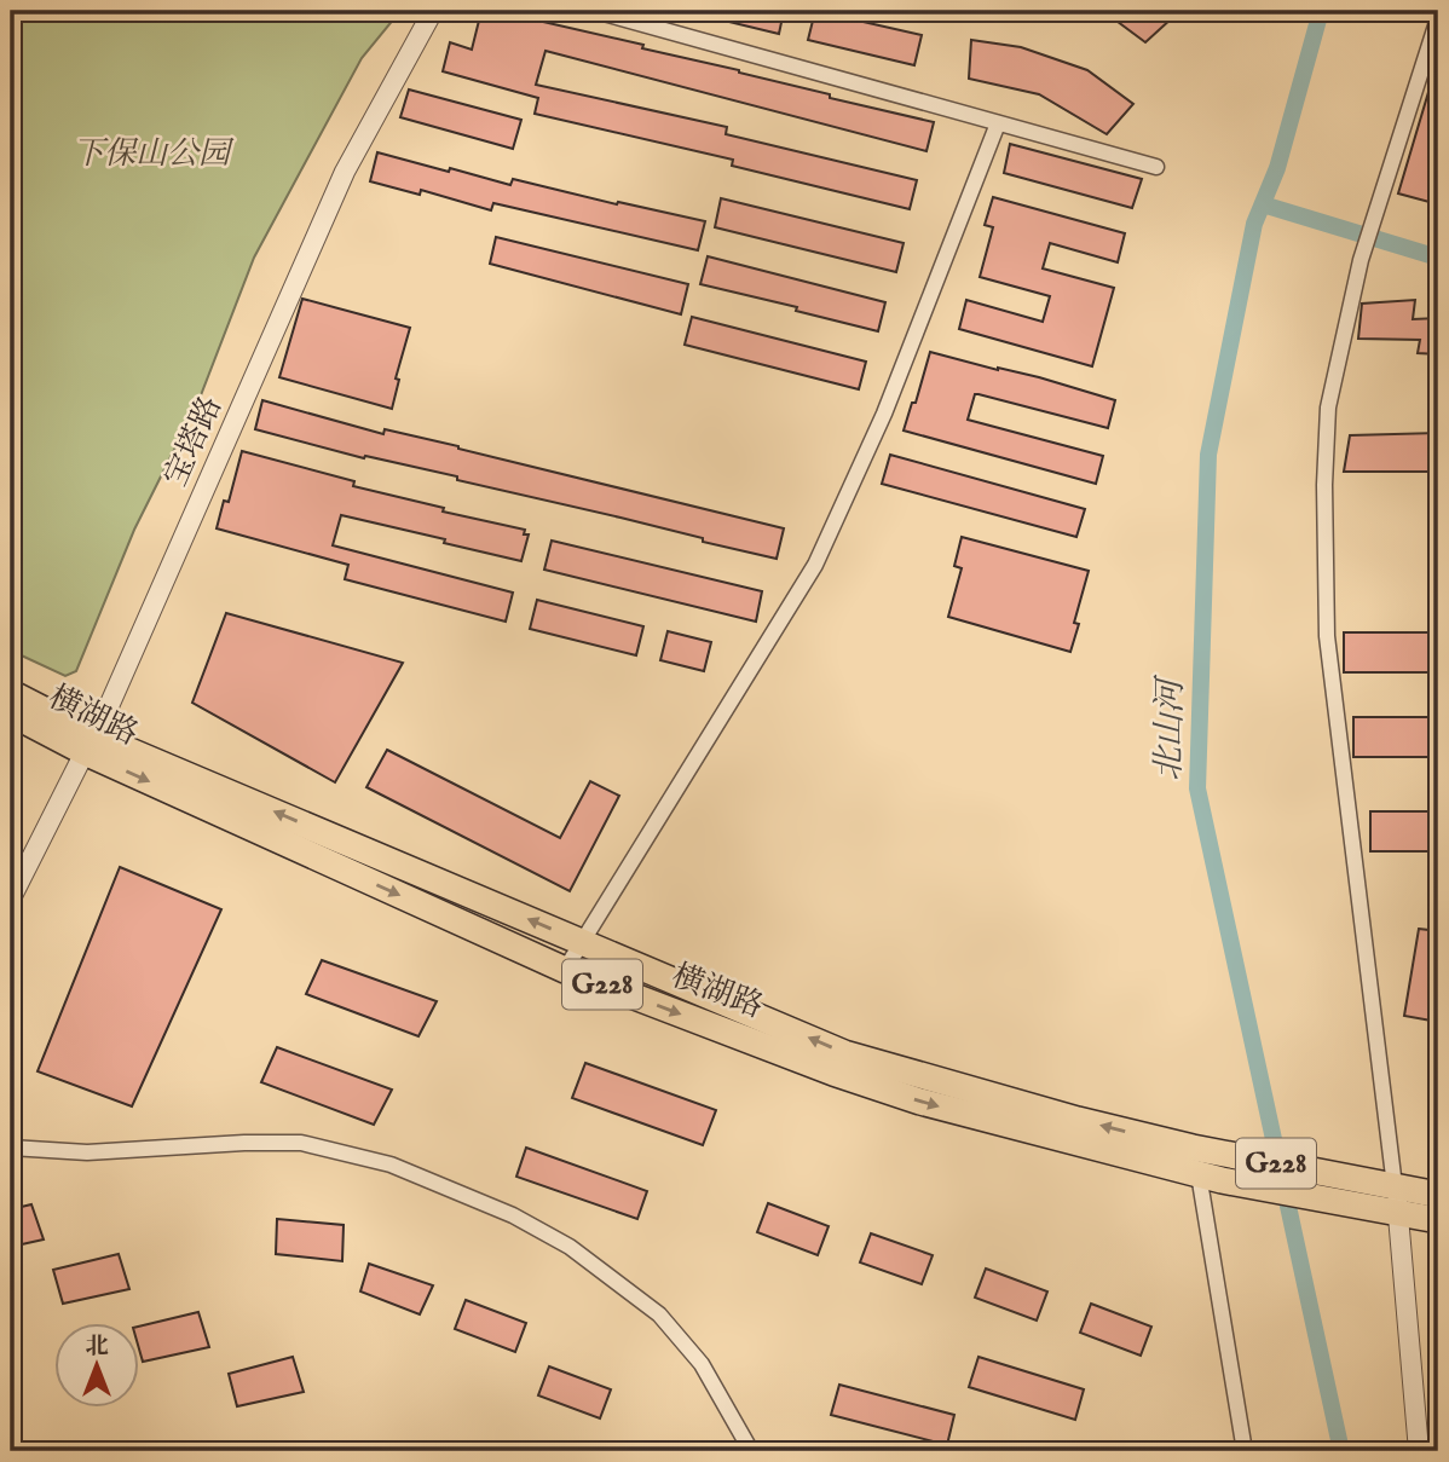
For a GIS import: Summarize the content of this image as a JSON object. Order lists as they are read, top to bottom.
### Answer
{
  "streets": {
    "highway": ["横湖路", "G228"],
    "street": ["宝塔路"]
  },
  "crossings": [
    ["宝塔路", "横湖路"]
  ],
  "water": ["北山河"],
  "parks": ["下保山公园"],
  "north": "top"
}
